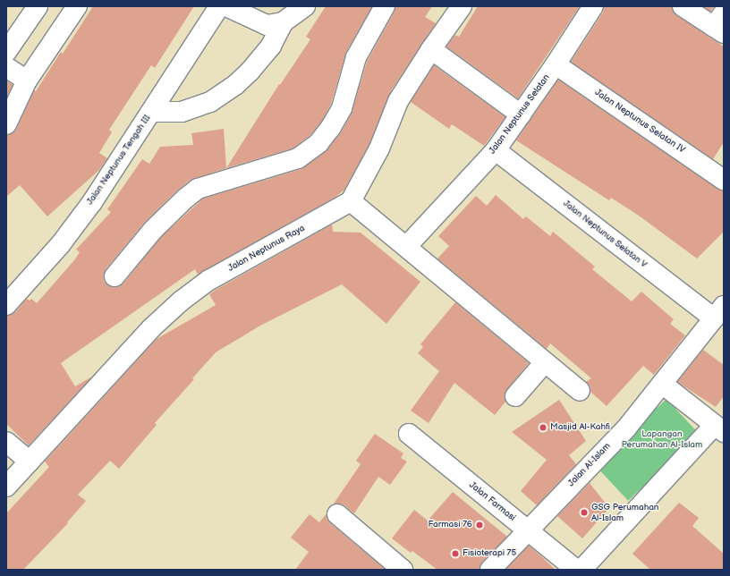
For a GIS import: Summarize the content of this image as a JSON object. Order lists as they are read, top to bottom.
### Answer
{
  "streets": {
    "street": [
      "Jalan Neptunus Selatan",
      "Jalan Neptunus Selatan IV",
      "Jalan Neptunus Tengah III",
      "Jalan Neptunus Selatan V",
      "Jalan Neptunus Raya",
      "Jalan Al-Islam",
      "Jalan Farmasi"
    ]
  },
  "crossings": [
    ["Jalan Neptunus Selatan", "Jalan Neptunus Selatan IV"],
    ["Jalan Neptunus Selatan", "Jalan Neptunus Selatan V"],
    ["Jalan Neptunus Selatan V", "Jalan Al-Islam"],
    ["Jalan Al-Islam", "Jalan Farmasi"]
  ],
  "parks": ["Lapangan Perumahan Al-Islam"],
  "places": [
    "Masjid Al-Kahfi",
    "GSG Perumahan Al-Islam",
    "Farmasi 76",
    "Fisioterapi 75"
  ]
}
